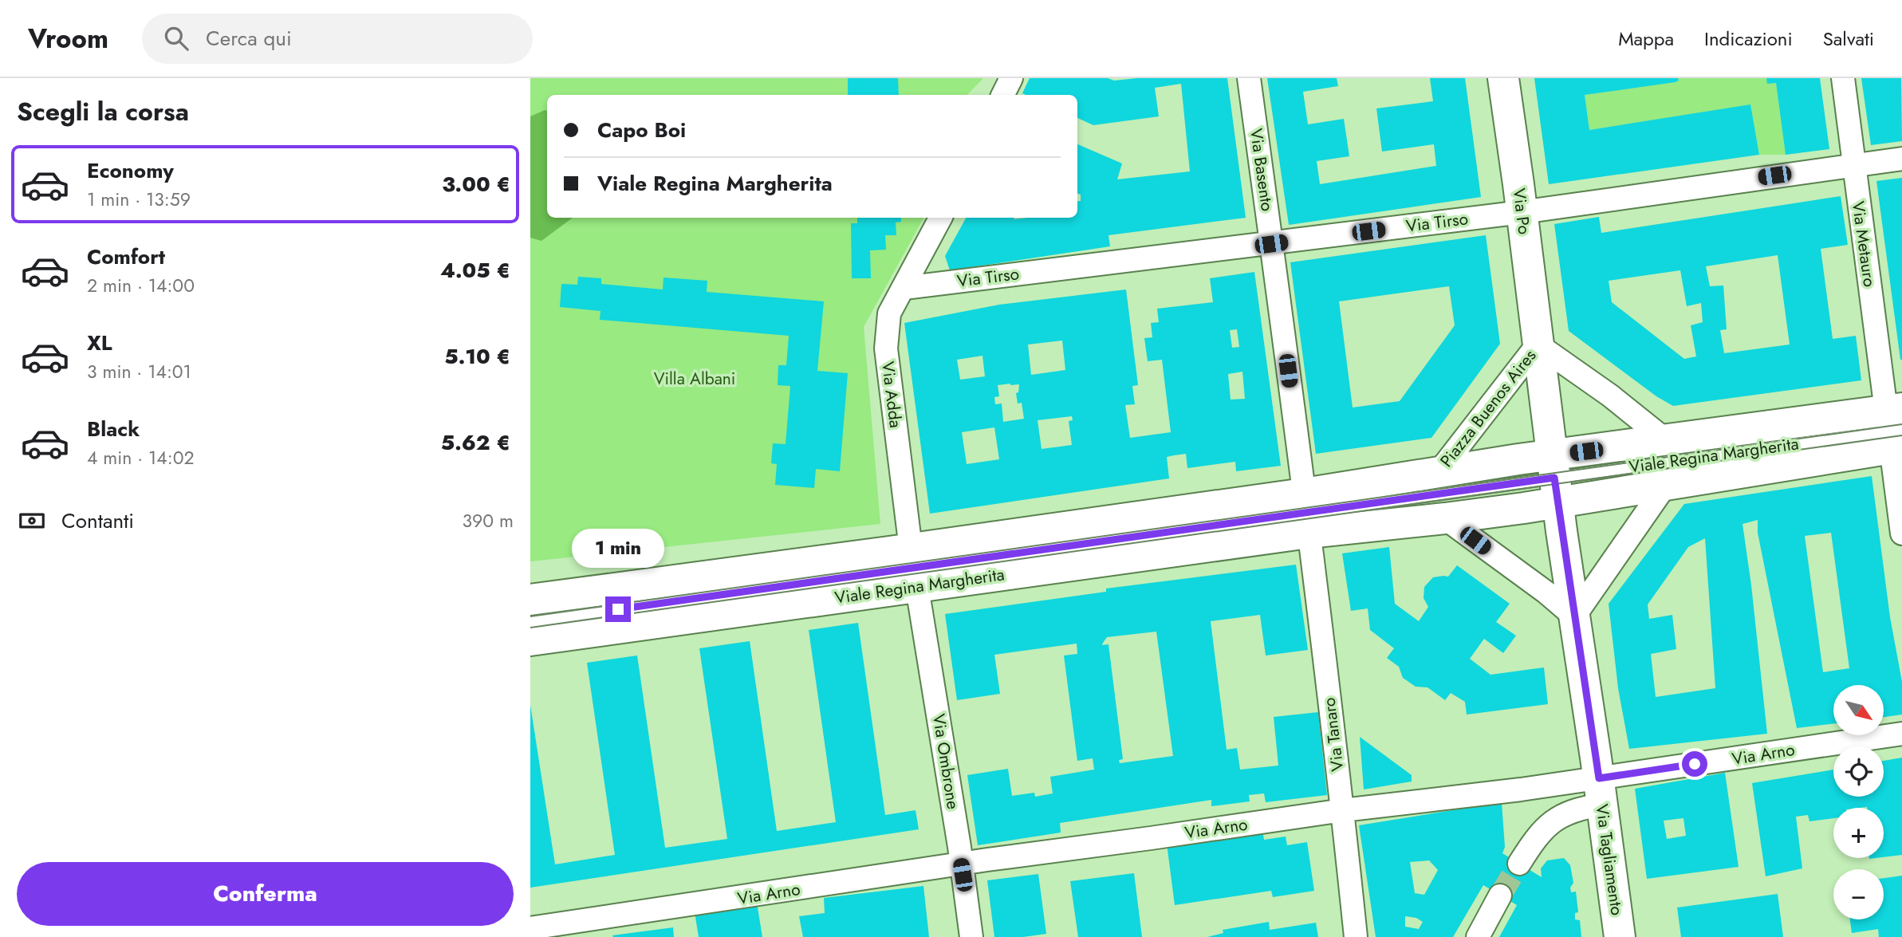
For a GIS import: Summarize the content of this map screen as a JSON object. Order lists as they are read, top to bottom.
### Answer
{
  "streets": {
    "main road": [
      "Via Po",
      "Piazza Buenos Aires",
      "Viale Regina Margherita",
      "Via Tagliamento"
    ],
    "street": [
      "Via Basento",
      "Via Tirso",
      "Via Metauro",
      "Via Adda",
      "Via Tanaro",
      "Via Arno",
      "Via Ombrone"
    ]
  },
  "crossings": [
    ["Via Basento", "Via Tirso"],
    ["Via Basento", "Viale Regina Margherita"],
    ["Via Basento", "Via Tanaro"],
    ["Via Po", "Via Tirso"],
    ["Via Po", "Piazza Buenos Aires"],
    ["Via Tirso", "Via Metauro"],
    ["Via Tirso", "Via Adda"],
    ["Via Metauro", "Viale Regina Margherita"],
    ["Via Adda", "Viale Regina Margherita"],
    ["Via Adda", "Via Ombrone"],
    ["Piazza Buenos Aires", "Viale Regina Margherita"],
    ["Piazza Buenos Aires", "Via Tagliamento"],
    ["Viale Regina Margherita", "Via Tanaro"],
    ["Viale Regina Margherita", "Via Ombrone"],
    ["Via Tanaro", "Via Arno"],
    ["Via Arno", "Via Ombrone"],
    ["Via Arno", "Via Tagliamento"]
  ],
  "parks": ["Villa Albani"],
  "north": "bottom right",
  "page": {
    "header": "Vroom",
    "search": "Cerca qui",
    "nav": ["Mappa", "Indicazioni", "Salvati"],
    "heading": "Scegli la corsa",
    "banner": ["Capo Boi", "Viale Regina Margherita"],
    "list": [
      {
        "name": "Economy",
        "note": "1 min · 13:59",
        "value": "3.00 €"
      },
      {
        "name": "Comfort",
        "note": "2 min · 14:00",
        "value": "4.05 €"
      },
      {
        "name": "XL",
        "note": "3 min · 14:01",
        "value": "5.10 €"
      },
      {
        "name": "Black",
        "note": "4 min · 14:02",
        "value": "5.62 €"
      }
    ],
    "pay": ["Contanti", "390 m"],
    "bubble": "1 min",
    "map_buttons": ["+", "−"],
    "buttons": "Conferma"
  }
}
